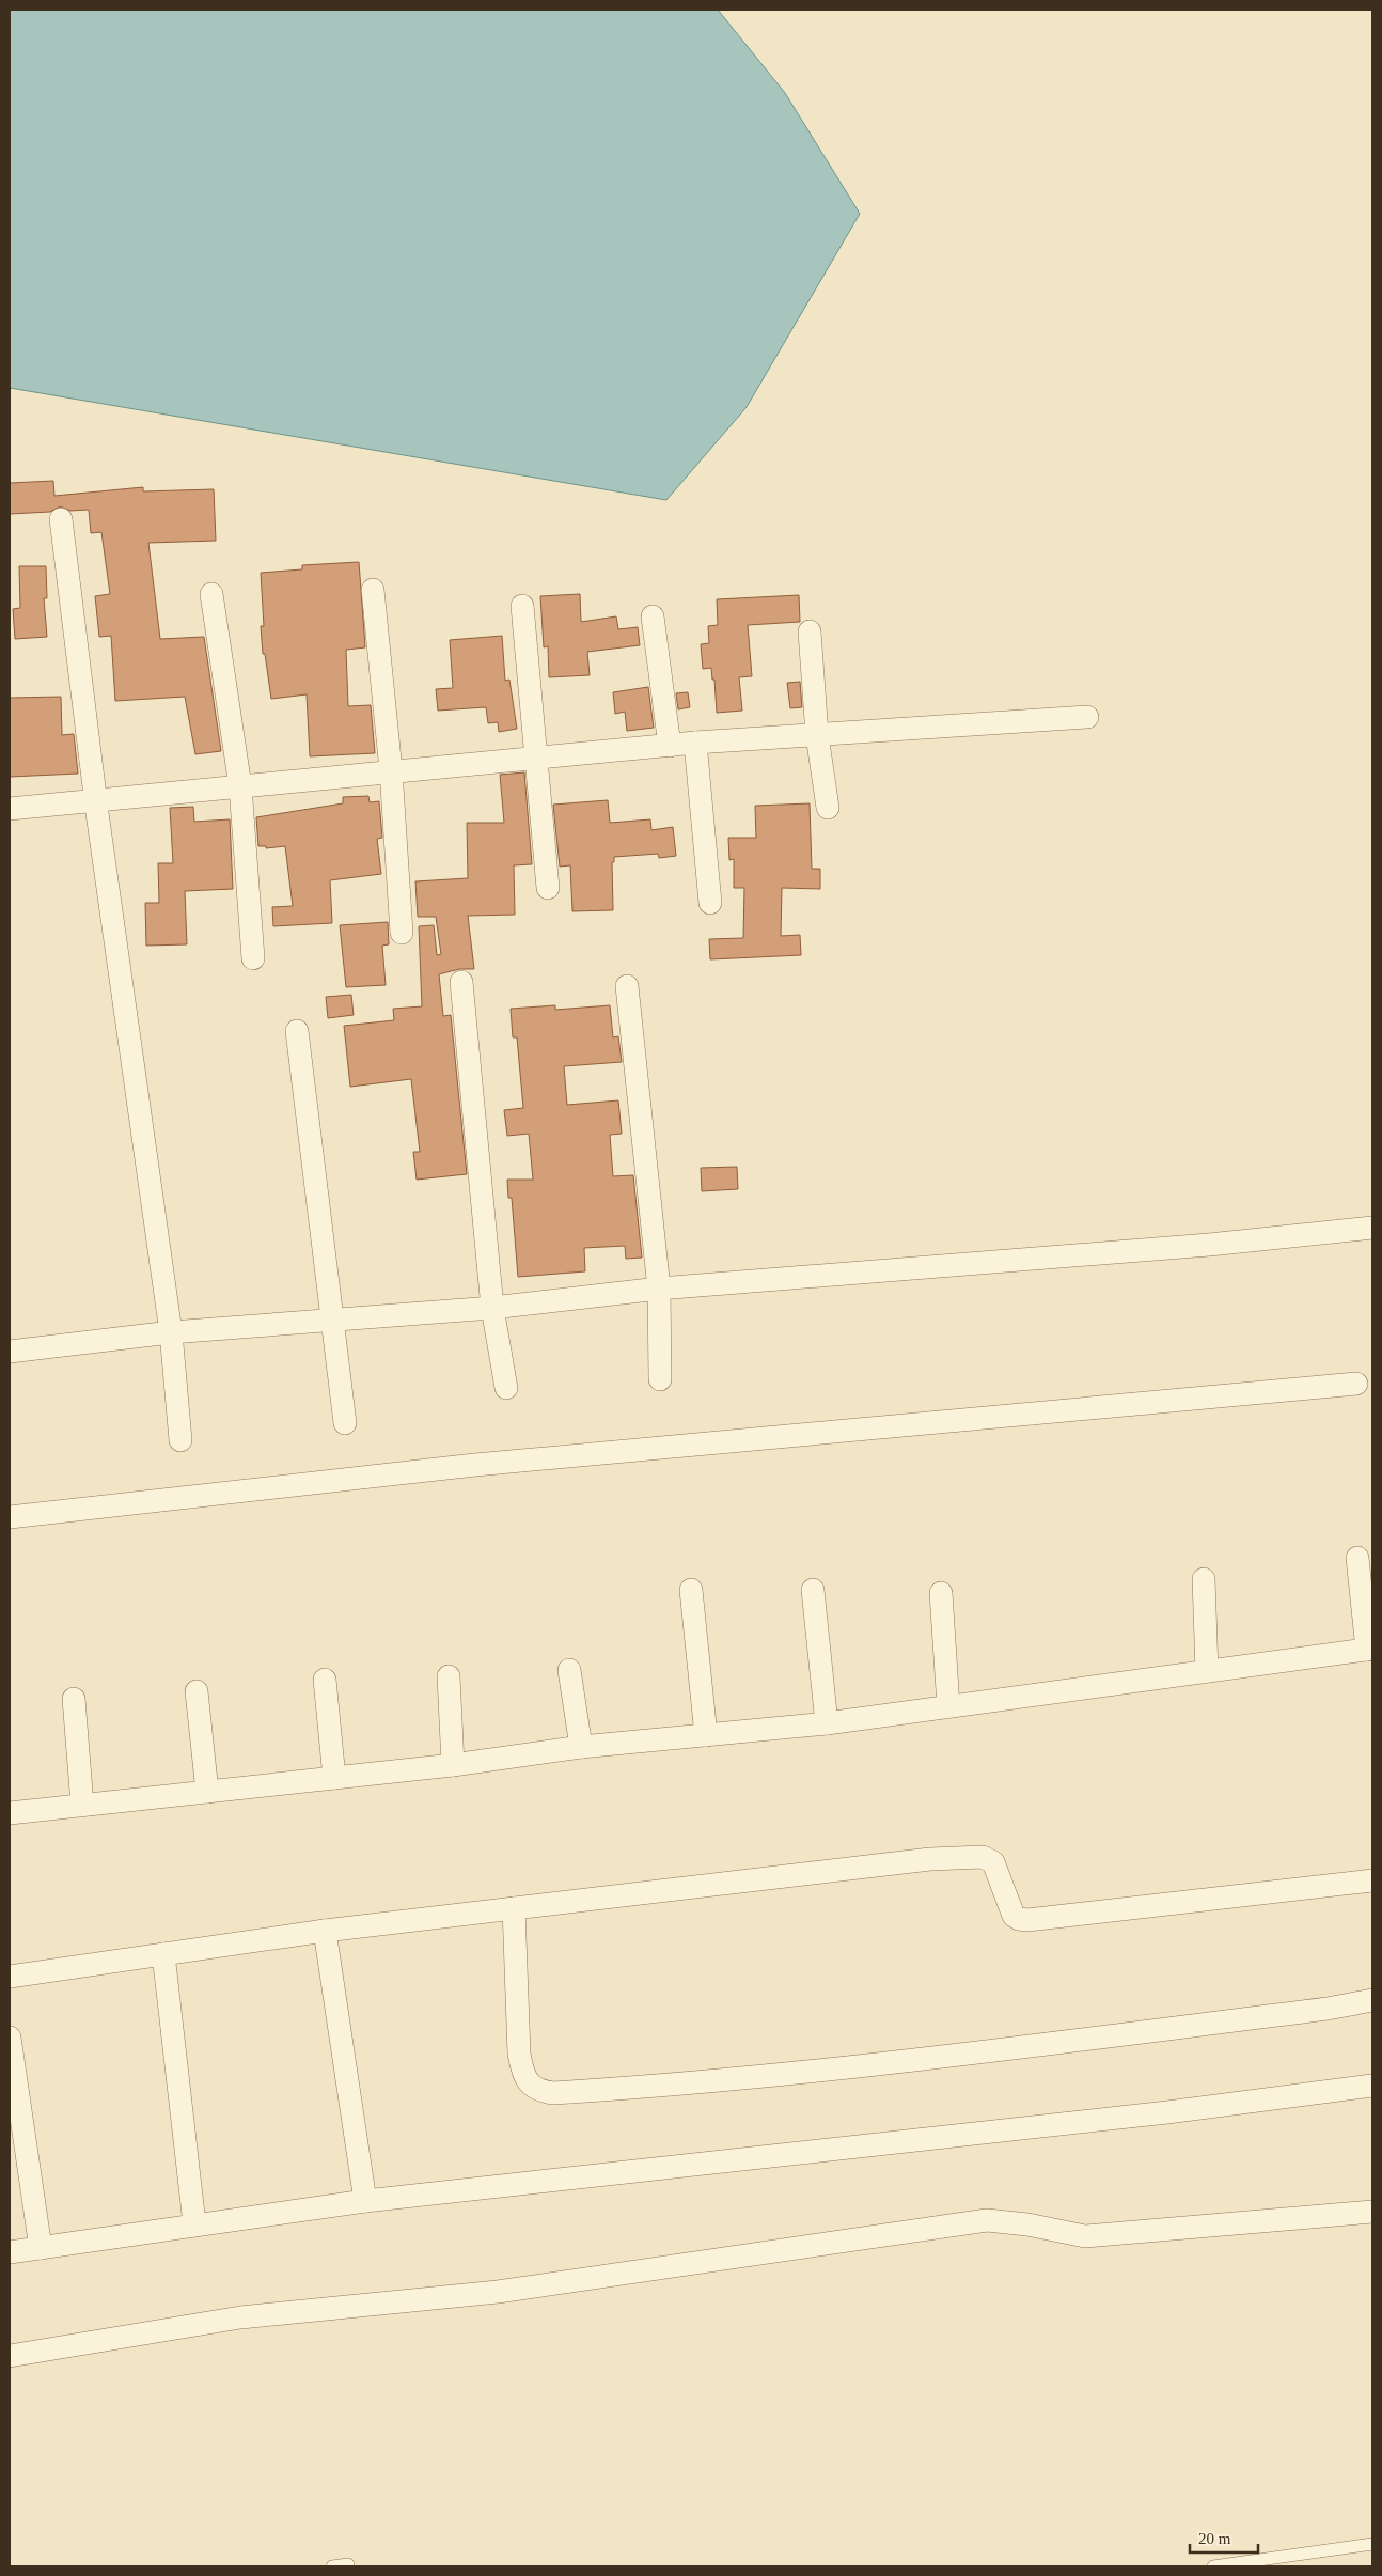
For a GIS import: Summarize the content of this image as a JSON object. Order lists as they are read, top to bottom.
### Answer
{
  "scale_bar": "20 m"
}
